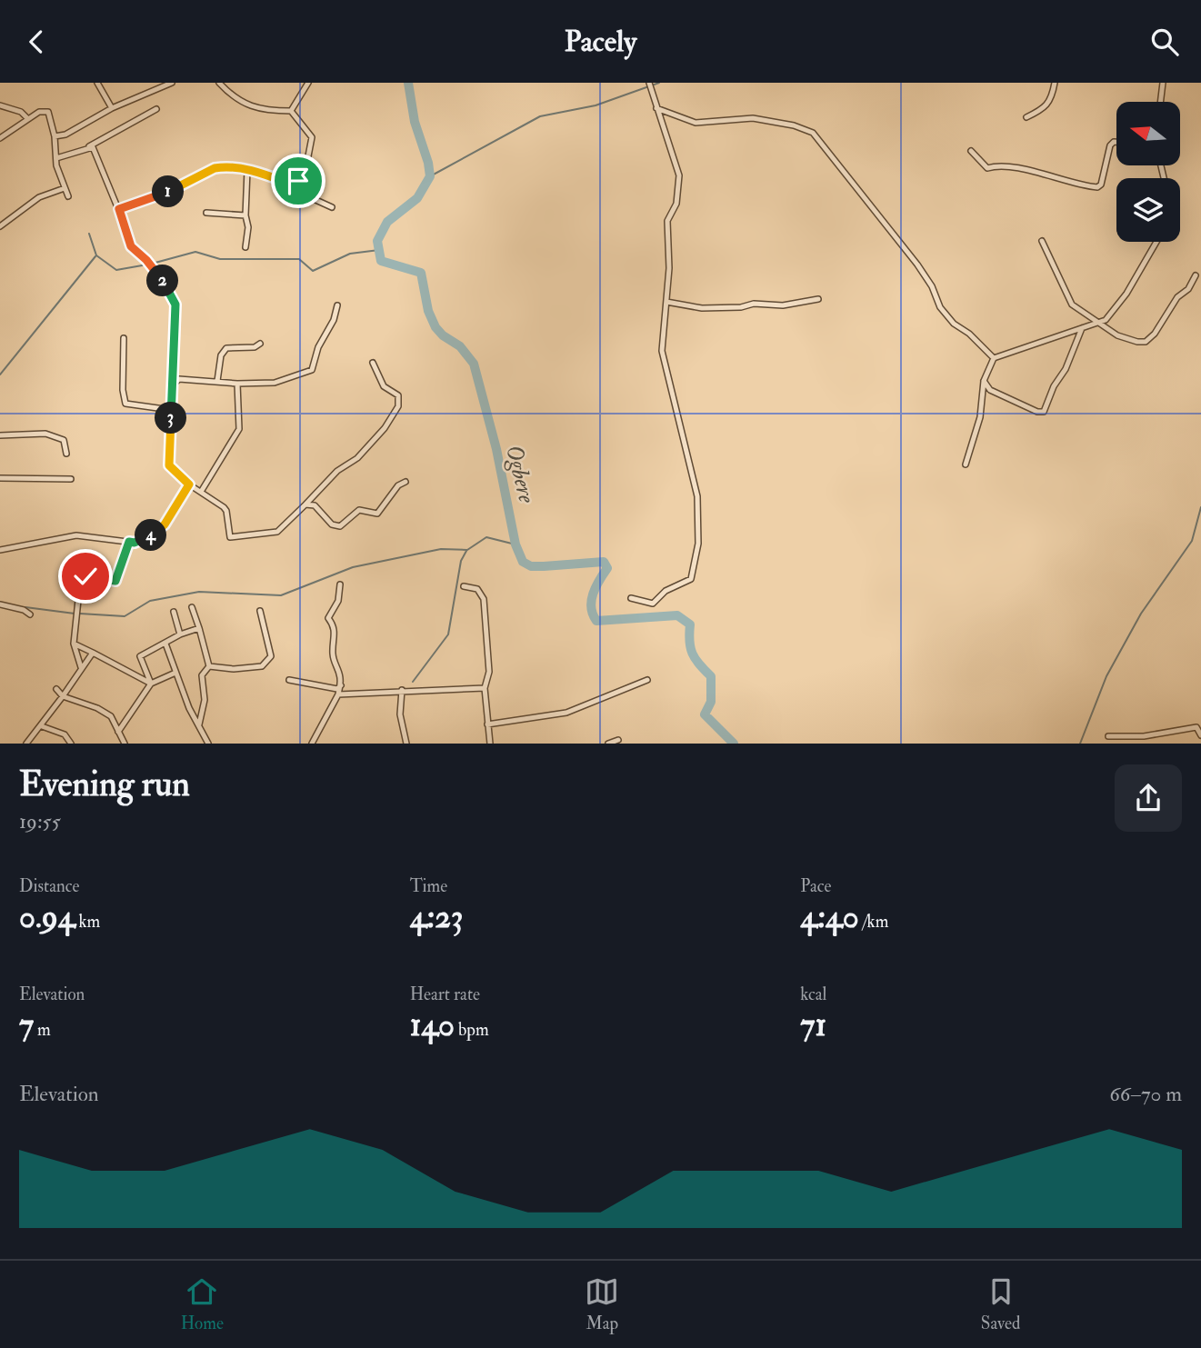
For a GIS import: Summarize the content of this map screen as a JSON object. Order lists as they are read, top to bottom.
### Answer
{
  "water": ["Ogbere"],
  "north": "left",
  "page": {
    "header": "Pacely",
    "pins": [
      "1",
      "2",
      "3",
      "4"
    ],
    "heading": ["Evening run", "19:55"],
    "stats": [
      ["Distance", "0.94 km"],
      ["Time", "4:23"],
      ["Pace", "4:40 /km"],
      ["Elevation", "7 m"],
      ["Heart rate", "140 bpm"],
      ["kcal", "71"]
    ],
    "chart": ["Elevation", "66–70 m"],
    "tabs": ["Home", "Map", "Saved"]
  }
}
